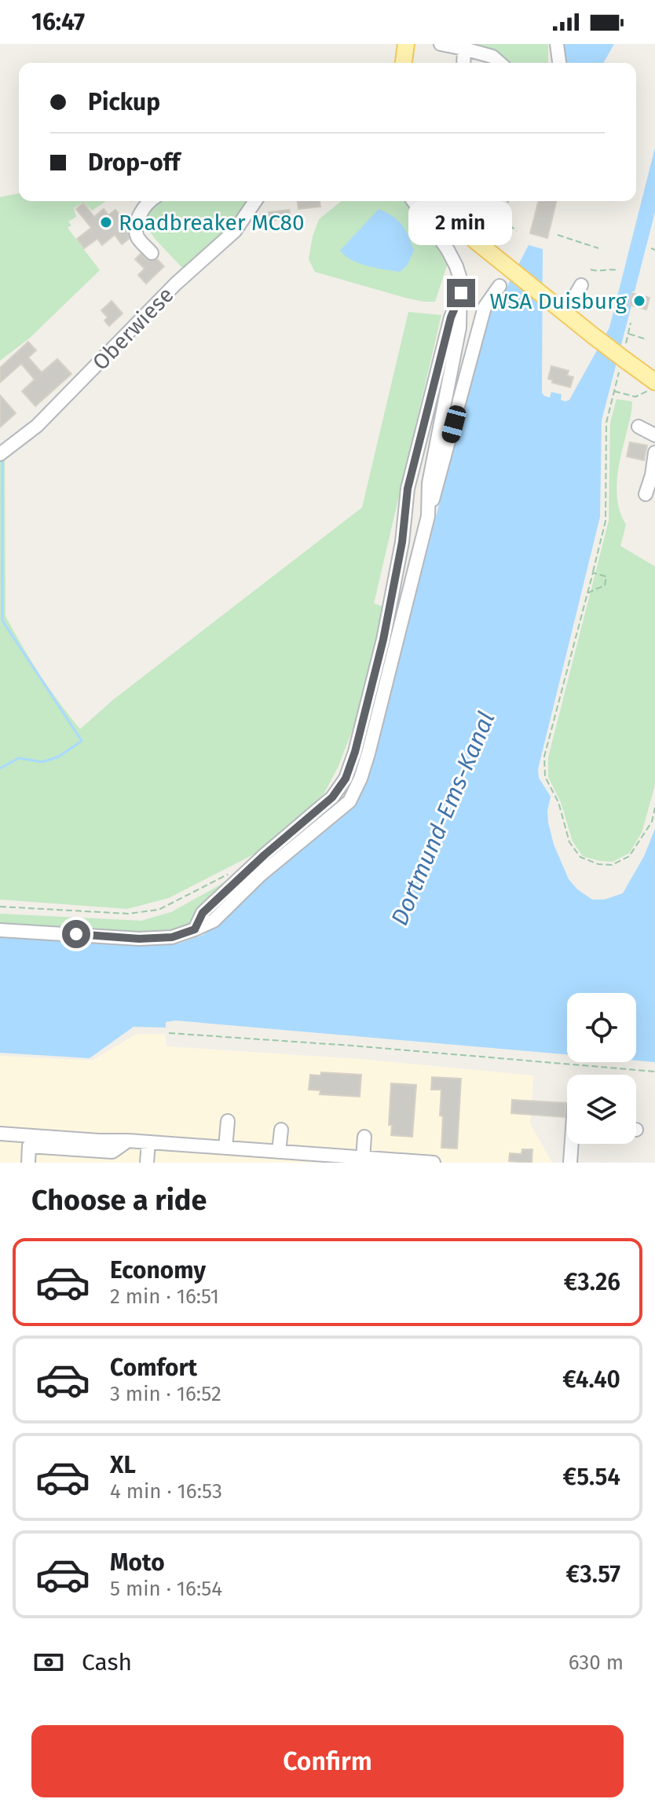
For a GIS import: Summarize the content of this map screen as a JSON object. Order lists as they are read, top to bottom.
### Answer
{
  "streets": {
    "street": ["Oberwiese"]
  },
  "water": ["Dortmund-Ems-Kanal"],
  "places": ["Roadbreaker MC80", "WSA Duisburg"],
  "page": {
    "status": "16:47",
    "banner": ["Pickup", "Drop-off"],
    "bubble": "2 min",
    "heading": "Choose a ride",
    "list": [
      {
        "name": "Economy",
        "note": "2 min · 16:51",
        "value": "€3.26"
      },
      {
        "name": "Comfort",
        "note": "3 min · 16:52",
        "value": "€4.40"
      },
      {
        "name": "XL",
        "note": "4 min · 16:53",
        "value": "€5.54"
      },
      {
        "name": "Moto",
        "note": "5 min · 16:54",
        "value": "€3.57"
      }
    ],
    "pay": ["Cash", "630 m"],
    "buttons": "Confirm"
  }
}
